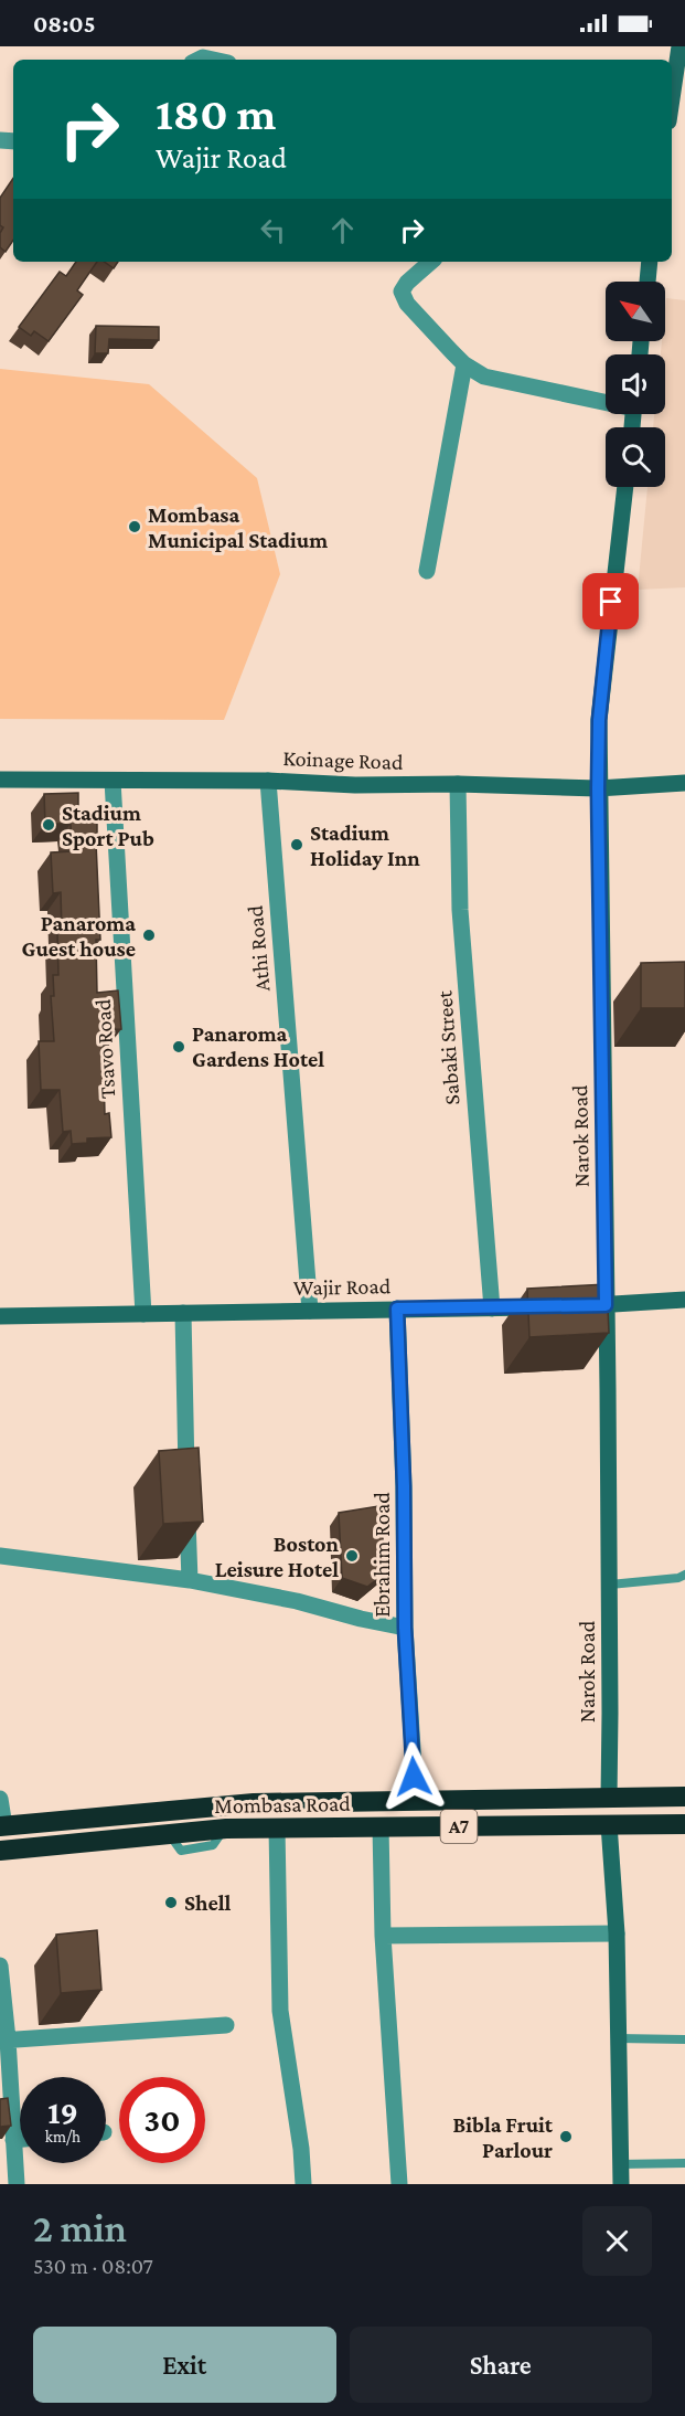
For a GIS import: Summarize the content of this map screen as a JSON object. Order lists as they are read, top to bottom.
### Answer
{
  "streets": {
    "highway": ["Mombasa Road", "A7"],
    "street": [
      "Koinage Road",
      "Athi Road",
      "Sabaki Street",
      "Tsavo Road",
      "Narok Road",
      "Wajir Road",
      "Ebrahim Road"
    ]
  },
  "crossings": [
    ["Koinage Road", "Athi Road"],
    ["Koinage Road", "Sabaki Street"],
    ["Koinage Road", "Tsavo Road"],
    ["Koinage Road", "Narok Road"],
    ["Athi Road", "Wajir Road"],
    ["Sabaki Street", "Wajir Road"],
    ["Tsavo Road", "Wajir Road"],
    ["Narok Road", "Mombasa Road"],
    ["Wajir Road", "Ebrahim Road"],
    ["Ebrahim Road", "Mombasa Road"]
  ],
  "places": [
    "Mombasa Municipal Stadium",
    "Stadium Sport Pub",
    "Stadium Holiday Inn",
    "Panaroma Guest house",
    "Panaroma Gardens Hotel",
    "Boston Leisure Hotel",
    "Shell",
    "Bibla Fruit Parlour"
  ],
  "north": "top left",
  "page": {
    "status": "08:05",
    "turn": ["180 m", "Wajir Road"],
    "speed": "19 km/h",
    "limit": "30",
    "heading": ["2 min", "530 m · 08:07"],
    "buttons": ["Exit", "Share"]
  }
}
